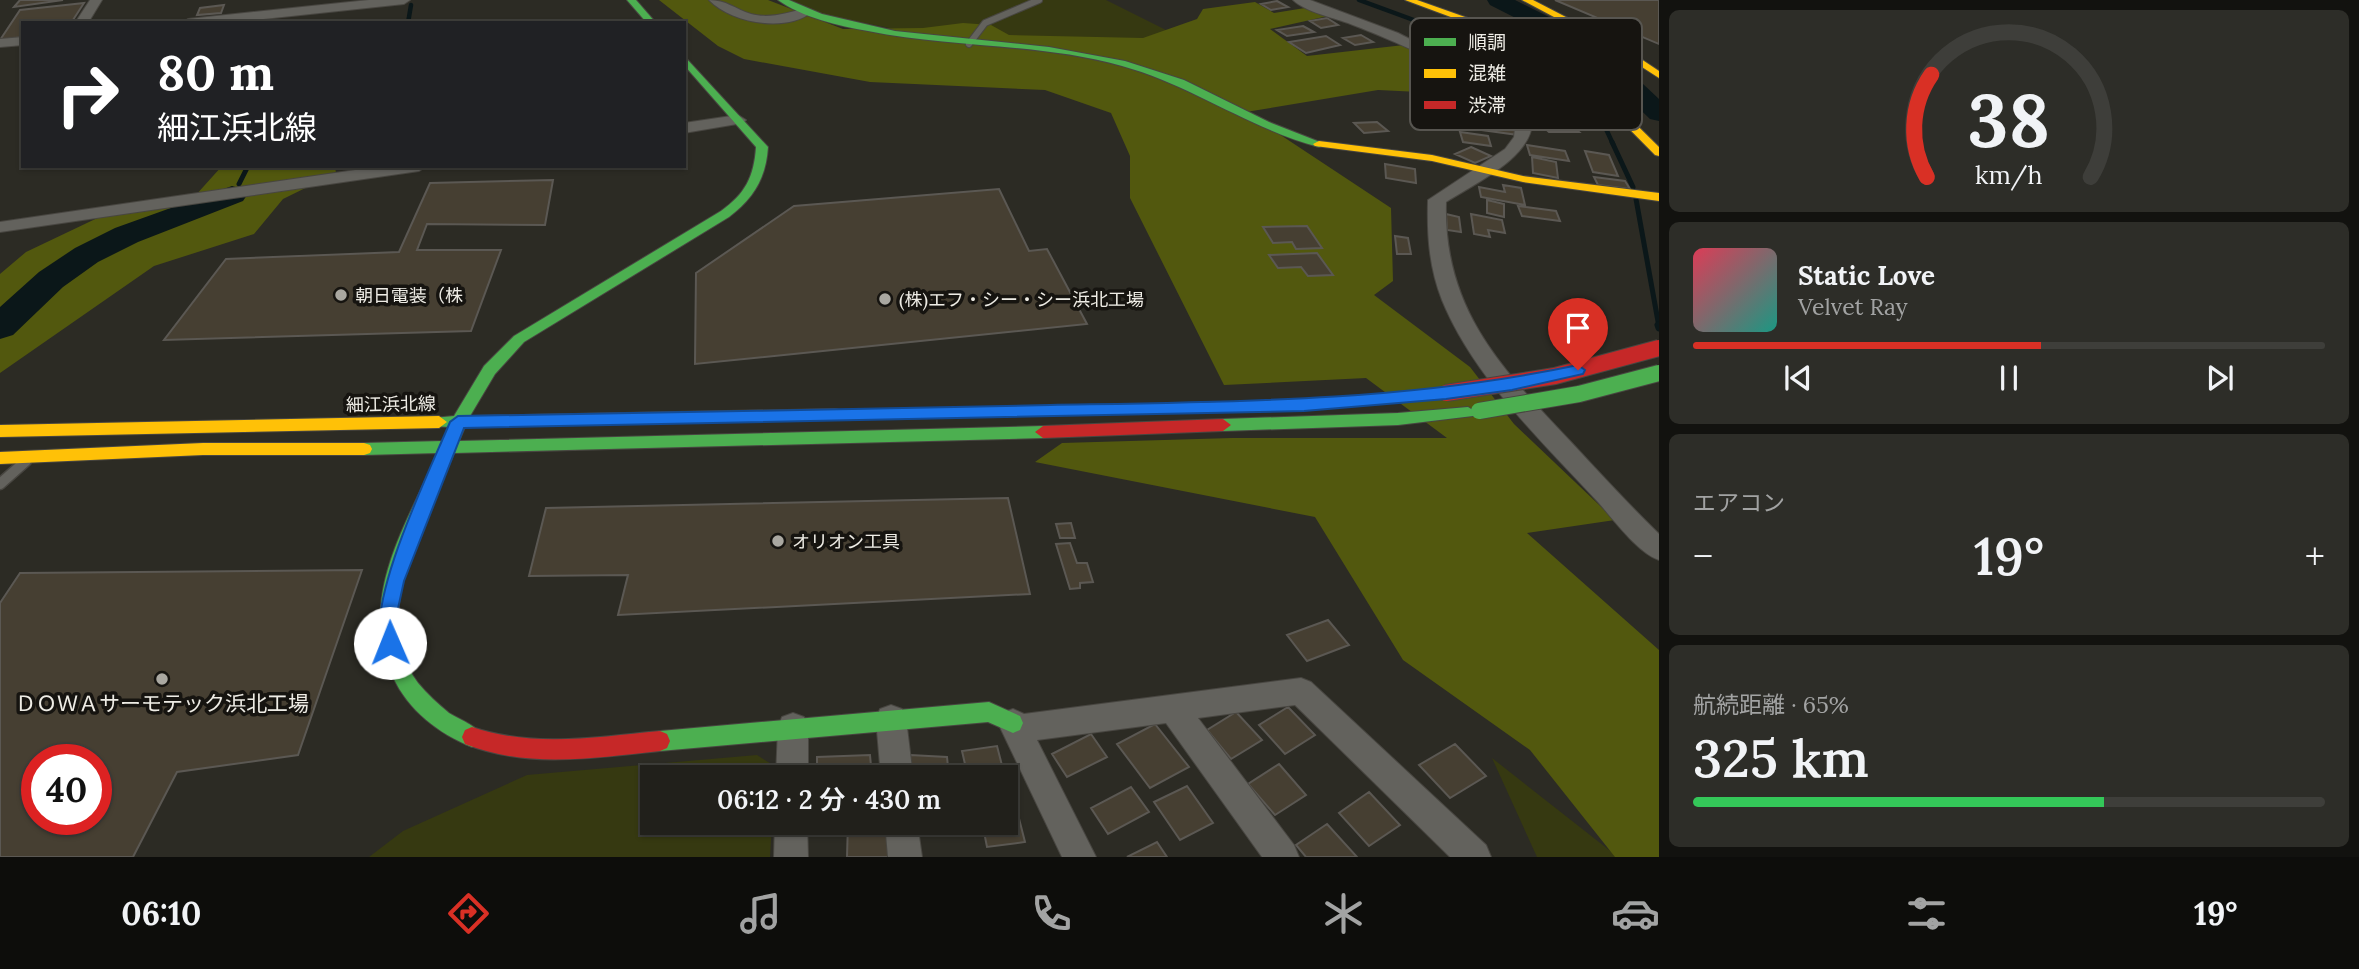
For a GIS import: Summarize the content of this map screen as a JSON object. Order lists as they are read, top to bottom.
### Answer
{
  "streets": {
    "street": ["細江浜北線"]
  },
  "places": [
    "朝日電装（株",
    "(株)エフ・シー・シー浜北工場",
    "オリオン工具",
    "ＤＯＷＡサーモテック浜北工場"
  ],
  "legend": ["順調", "混雑", "渋滞"],
  "page": {
    "turn": ["80 m", "細江浜北線"],
    "song": ["Static Love", "Velvet Ray"],
    "tile": [
      "エアコン",
      ["航続距離 · 65%", "325 km"]
    ],
    "heat": ["−", "19°", "+"],
    "limit": "40",
    "trip": "06:12 · 2 分 · 430 m",
    "tabs": ["06:10", "19°"],
    "gauge": ["38", "km/h"]
  }
}
